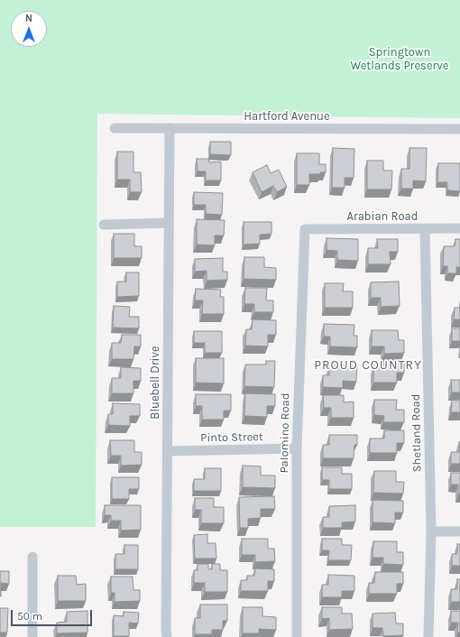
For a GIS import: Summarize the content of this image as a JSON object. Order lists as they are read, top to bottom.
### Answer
{
  "streets": {
    "street": [
      "Hartford Avenue",
      "Arabian Road",
      "Bluebell Drive",
      "Palomino Road",
      "Shetland Road",
      "Pinto Street"
    ]
  },
  "crossings": [
    ["Hartford Avenue", "Bluebell Drive"],
    ["Arabian Road", "Palomino Road"],
    ["Arabian Road", "Shetland Road"],
    ["Bluebell Drive", "Pinto Street"],
    ["Palomino Road", "Pinto Street"]
  ],
  "districts": ["PROUD COUNTRY"],
  "parks": ["Springtown Wetlands Preserve"],
  "scale_bar": "50 m",
  "north": "top"
}
